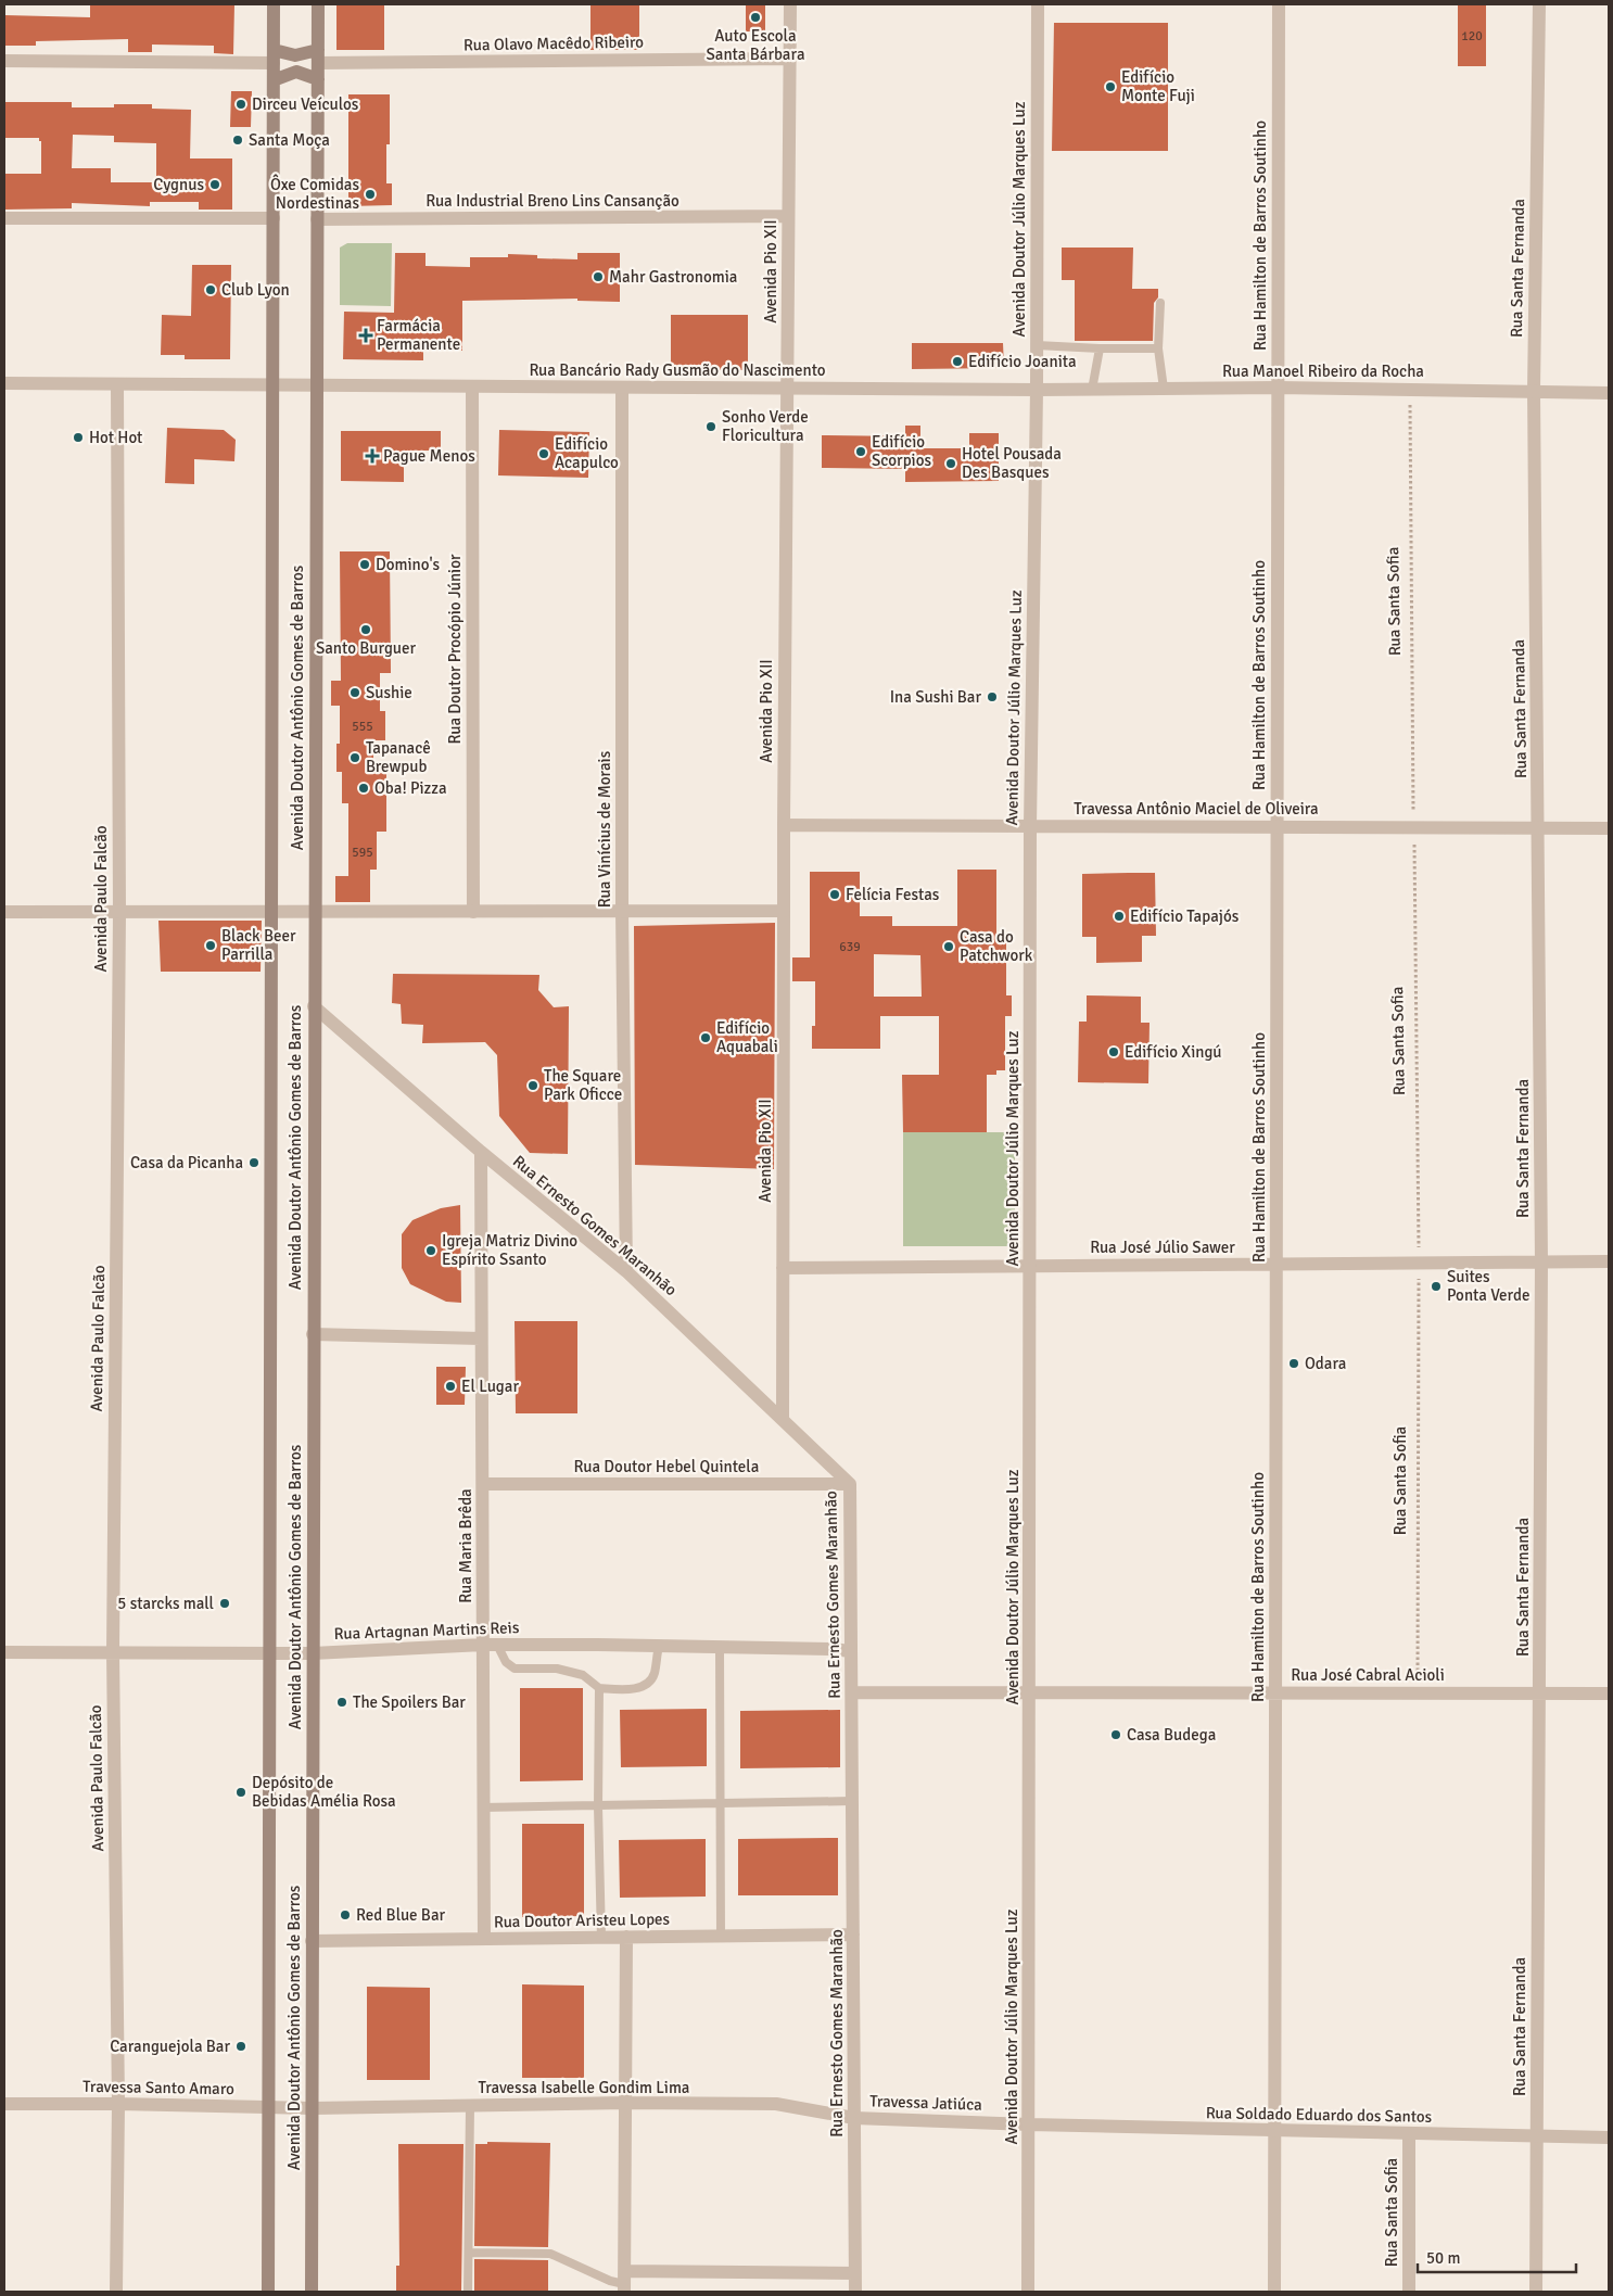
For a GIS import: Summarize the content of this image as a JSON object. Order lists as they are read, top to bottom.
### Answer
{
  "streets": {
    "main road": ["Avenida Doutor Antônio Gomes de Barros"],
    "street": [
      "Rua Olavo Macêdo Ribeiro",
      "Rua Industrial Breno Lins Cansanção",
      "Avenida Doutor Júlio Marques Luz",
      "Rua Hamilton de Barros Soutinho",
      "Rua Santa Fernanda",
      "Avenida Pio XII",
      "Rua Bancário Rady Gusmão do Nascimento",
      "Rua Manoel Ribeiro da Rocha",
      "Rua Santa Sofia",
      "Rua Doutor Procópio Júnior",
      "Travessa Antônio Maciel de Oliveira",
      "Rua Vinícius de Morais",
      "Avenida Paulo Falcão",
      "Rua Ernesto Gomes Maranhão",
      "Rua José Júlio Sawer",
      "Rua Doutor Hebel Quintela",
      "Rua Maria Brêda",
      "Rua Artagnan Martins Reis",
      "Rua José Cabral Acioli",
      "Rua Doutor Aristeu Lopes",
      "Travessa Santo Amaro",
      "Travessa Isabelle Gondim Lima",
      "Travessa Jatiúca",
      "Rua Soldado Eduardo dos Santos"
    ]
  },
  "crossings": [
    ["Rua Olavo Macêdo Ribeiro", "Avenida Pio XII"],
    ["Rua Olavo Macêdo Ribeiro", "Avenida Doutor Antônio Gomes de Barros"],
    ["Rua Industrial Breno Lins Cansanção", "Avenida Pio XII"],
    ["Rua Industrial Breno Lins Cansanção", "Avenida Doutor Antônio Gomes de Barros"],
    ["Avenida Doutor Júlio Marques Luz", "Rua Bancário Rady Gusmão do Nascimento"],
    ["Avenida Doutor Júlio Marques Luz", "Rua Manoel Ribeiro da Rocha"],
    ["Avenida Doutor Júlio Marques Luz", "Travessa Antônio Maciel de Oliveira"],
    ["Avenida Doutor Júlio Marques Luz", "Rua José Júlio Sawer"],
    ["Avenida Doutor Júlio Marques Luz", "Rua José Cabral Acioli"],
    ["Avenida Doutor Júlio Marques Luz", "Travessa Jatiúca"],
    ["Avenida Doutor Júlio Marques Luz", "Rua Soldado Eduardo dos Santos"],
    ["Rua Hamilton de Barros Soutinho", "Rua Manoel Ribeiro da Rocha"],
    ["Rua Hamilton de Barros Soutinho", "Travessa Antônio Maciel de Oliveira"],
    ["Rua Hamilton de Barros Soutinho", "Rua José Júlio Sawer"],
    ["Rua Hamilton de Barros Soutinho", "Rua José Cabral Acioli"],
    ["Rua Hamilton de Barros Soutinho", "Rua Soldado Eduardo dos Santos"],
    ["Rua Santa Fernanda", "Rua Manoel Ribeiro da Rocha"],
    ["Rua Santa Fernanda", "Travessa Antônio Maciel de Oliveira"],
    ["Rua Santa Fernanda", "Rua José Júlio Sawer"],
    ["Rua Santa Fernanda", "Rua José Cabral Acioli"],
    ["Rua Santa Fernanda", "Rua Soldado Eduardo dos Santos"],
    ["Avenida Pio XII", "Rua Bancário Rady Gusmão do Nascimento"],
    ["Avenida Pio XII", "Travessa Antônio Maciel de Oliveira"],
    ["Avenida Pio XII", "Rua Ernesto Gomes Maranhão"],
    ["Avenida Pio XII", "Rua José Júlio Sawer"],
    ["Rua Bancário Rady Gusmão do Nascimento", "Rua Manoel Ribeiro da Rocha"],
    ["Rua Bancário Rady Gusmão do Nascimento", "Rua Doutor Procópio Júnior"],
    ["Rua Bancário Rady Gusmão do Nascimento", "Avenida Doutor Antônio Gomes de Barros"],
    ["Rua Bancário Rady Gusmão do Nascimento", "Rua Vinícius de Morais"],
    ["Rua Bancário Rady Gusmão do Nascimento", "Avenida Paulo Falcão"],
    ["Rua Manoel Ribeiro da Rocha", "Rua Santa Sofia"],
    ["Rua Santa Sofia", "Travessa Antônio Maciel de Oliveira"],
    ["Rua Santa Sofia", "Rua José Júlio Sawer"],
    ["Rua Santa Sofia", "Rua José Cabral Acioli"],
    ["Rua Santa Sofia", "Rua Soldado Eduardo dos Santos"],
    ["Avenida Doutor Antônio Gomes de Barros", "Rua Ernesto Gomes Maranhão"],
    ["Avenida Doutor Antônio Gomes de Barros", "Rua Artagnan Martins Reis"],
    ["Avenida Doutor Antônio Gomes de Barros", "Rua Doutor Aristeu Lopes"],
    ["Avenida Doutor Antônio Gomes de Barros", "Travessa Santo Amaro"],
    ["Avenida Doutor Antônio Gomes de Barros", "Travessa Isabelle Gondim Lima"],
    ["Rua Vinícius de Morais", "Rua Ernesto Gomes Maranhão"],
    ["Avenida Paulo Falcão", "Rua Artagnan Martins Reis"],
    ["Avenida Paulo Falcão", "Travessa Santo Amaro"],
    ["Rua Ernesto Gomes Maranhão", "Rua Doutor Hebel Quintela"],
    ["Rua Ernesto Gomes Maranhão", "Rua Maria Brêda"],
    ["Rua Ernesto Gomes Maranhão", "Rua Artagnan Martins Reis"],
    ["Rua Ernesto Gomes Maranhão", "Rua Doutor Aristeu Lopes"],
    ["Rua Ernesto Gomes Maranhão", "Travessa Isabelle Gondim Lima"],
    ["Rua Ernesto Gomes Maranhão", "Travessa Jatiúca"],
    ["Rua Doutor Hebel Quintela", "Rua Maria Brêda"],
    ["Rua Maria Brêda", "Rua Artagnan Martins Reis"],
    ["Rua Maria Brêda", "Rua Doutor Aristeu Lopes"],
    ["Travessa Santo Amaro", "Travessa Isabelle Gondim Lima"],
    ["Travessa Isabelle Gondim Lima", "Travessa Jatiúca"],
    ["Travessa Jatiúca", "Rua Soldado Eduardo dos Santos"]
  ],
  "places": {
    "other": [
      "Auto Escola Santa Bárbara",
      "Edifício Monte Fuji",
      "Dirceu Veículos",
      "Santa Moça",
      "Cygnus",
      "Ôxe Comidas Nordestinas",
      "Mahr Gastronomia",
      "Club Lyon",
      "Edifício Joanita",
      "Sonho Verde Floricultura",
      "Hot Hot",
      "Edifício Scorpios",
      "Edifício Acapulco",
      "Hotel Pousada Des Basques",
      "Domino's",
      "Santo Burguer",
      "Sushie",
      "Ina Sushi Bar",
      "Tapanacê Brewpub",
      "Oba! Pizza",
      "Felícia Festas",
      "Edifício Tapajós",
      "Black Beer Parrilla",
      "Casa do Patchwork",
      "Edifício Aquabali",
      "Edifício Xingú",
      "The Square Park Oficce",
      "Casa da Picanha",
      "Igreja Matriz Divino Espírito Ssanto",
      "Suites Ponta Verde",
      "Odara",
      "El Lugar",
      "5 starcks mall",
      "The Spoilers Bar",
      "Casa Budega",
      "Depósito de Bebidas Amélia Rosa",
      "Red Blue Bar",
      "Caranguejola Bar"
    ],
    "health": ["Farmácia Permanente", "Pague Menos"]
  },
  "house_numbers": [
    "120",
    "555",
    "595",
    "639"
  ],
  "scale_bar": "50 m"
}
